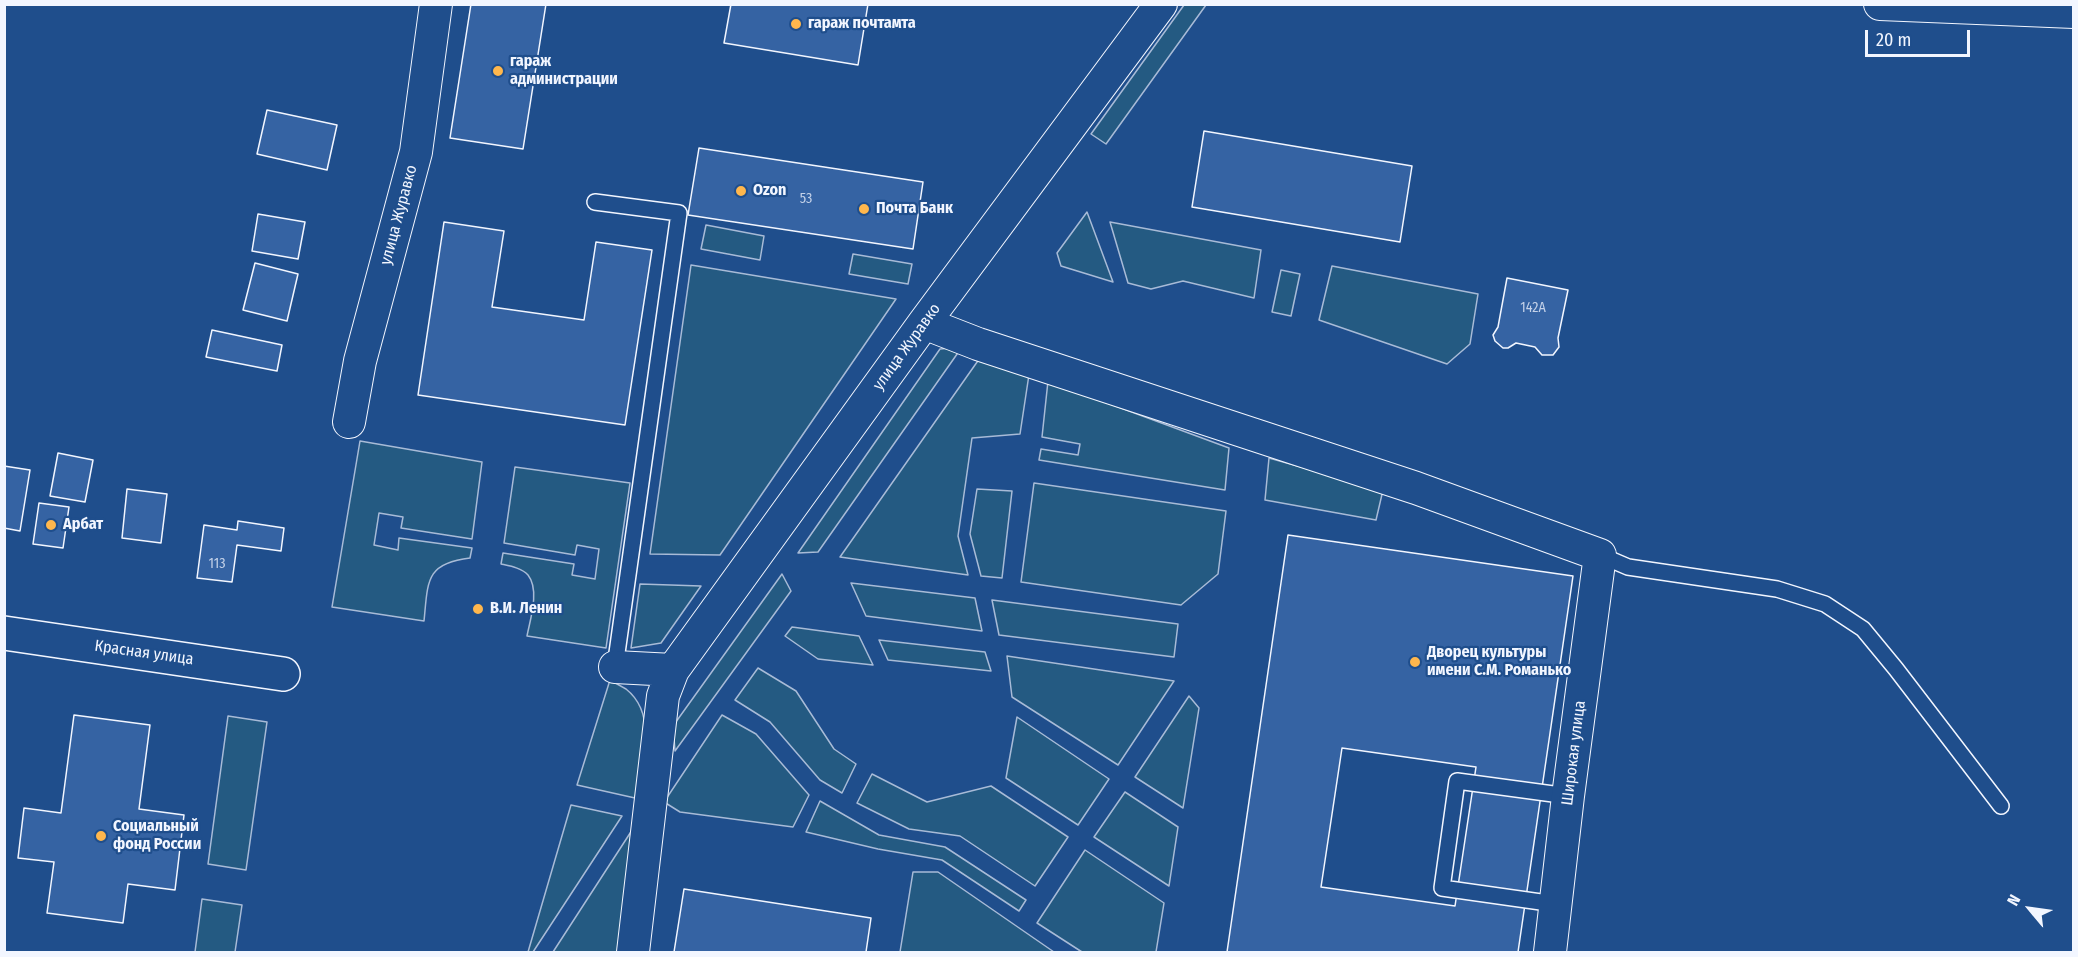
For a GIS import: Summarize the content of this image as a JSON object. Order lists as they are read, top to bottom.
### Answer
{
  "streets": {
    "street": ["улица Журавко", "Красная улица", "Широкая улица"]
  },
  "places": [
    "гараж почтамта",
    "гараж администрации",
    "Ozon",
    "Почта Банк",
    "Арбат",
    "В.И. Ленин",
    "Дворец культуры имени С.М. Романько",
    "Социальный фонд России"
  ],
  "house_numbers": ["53", "142А", "113"],
  "scale_bar": "20 m",
  "north": "top left"
}
